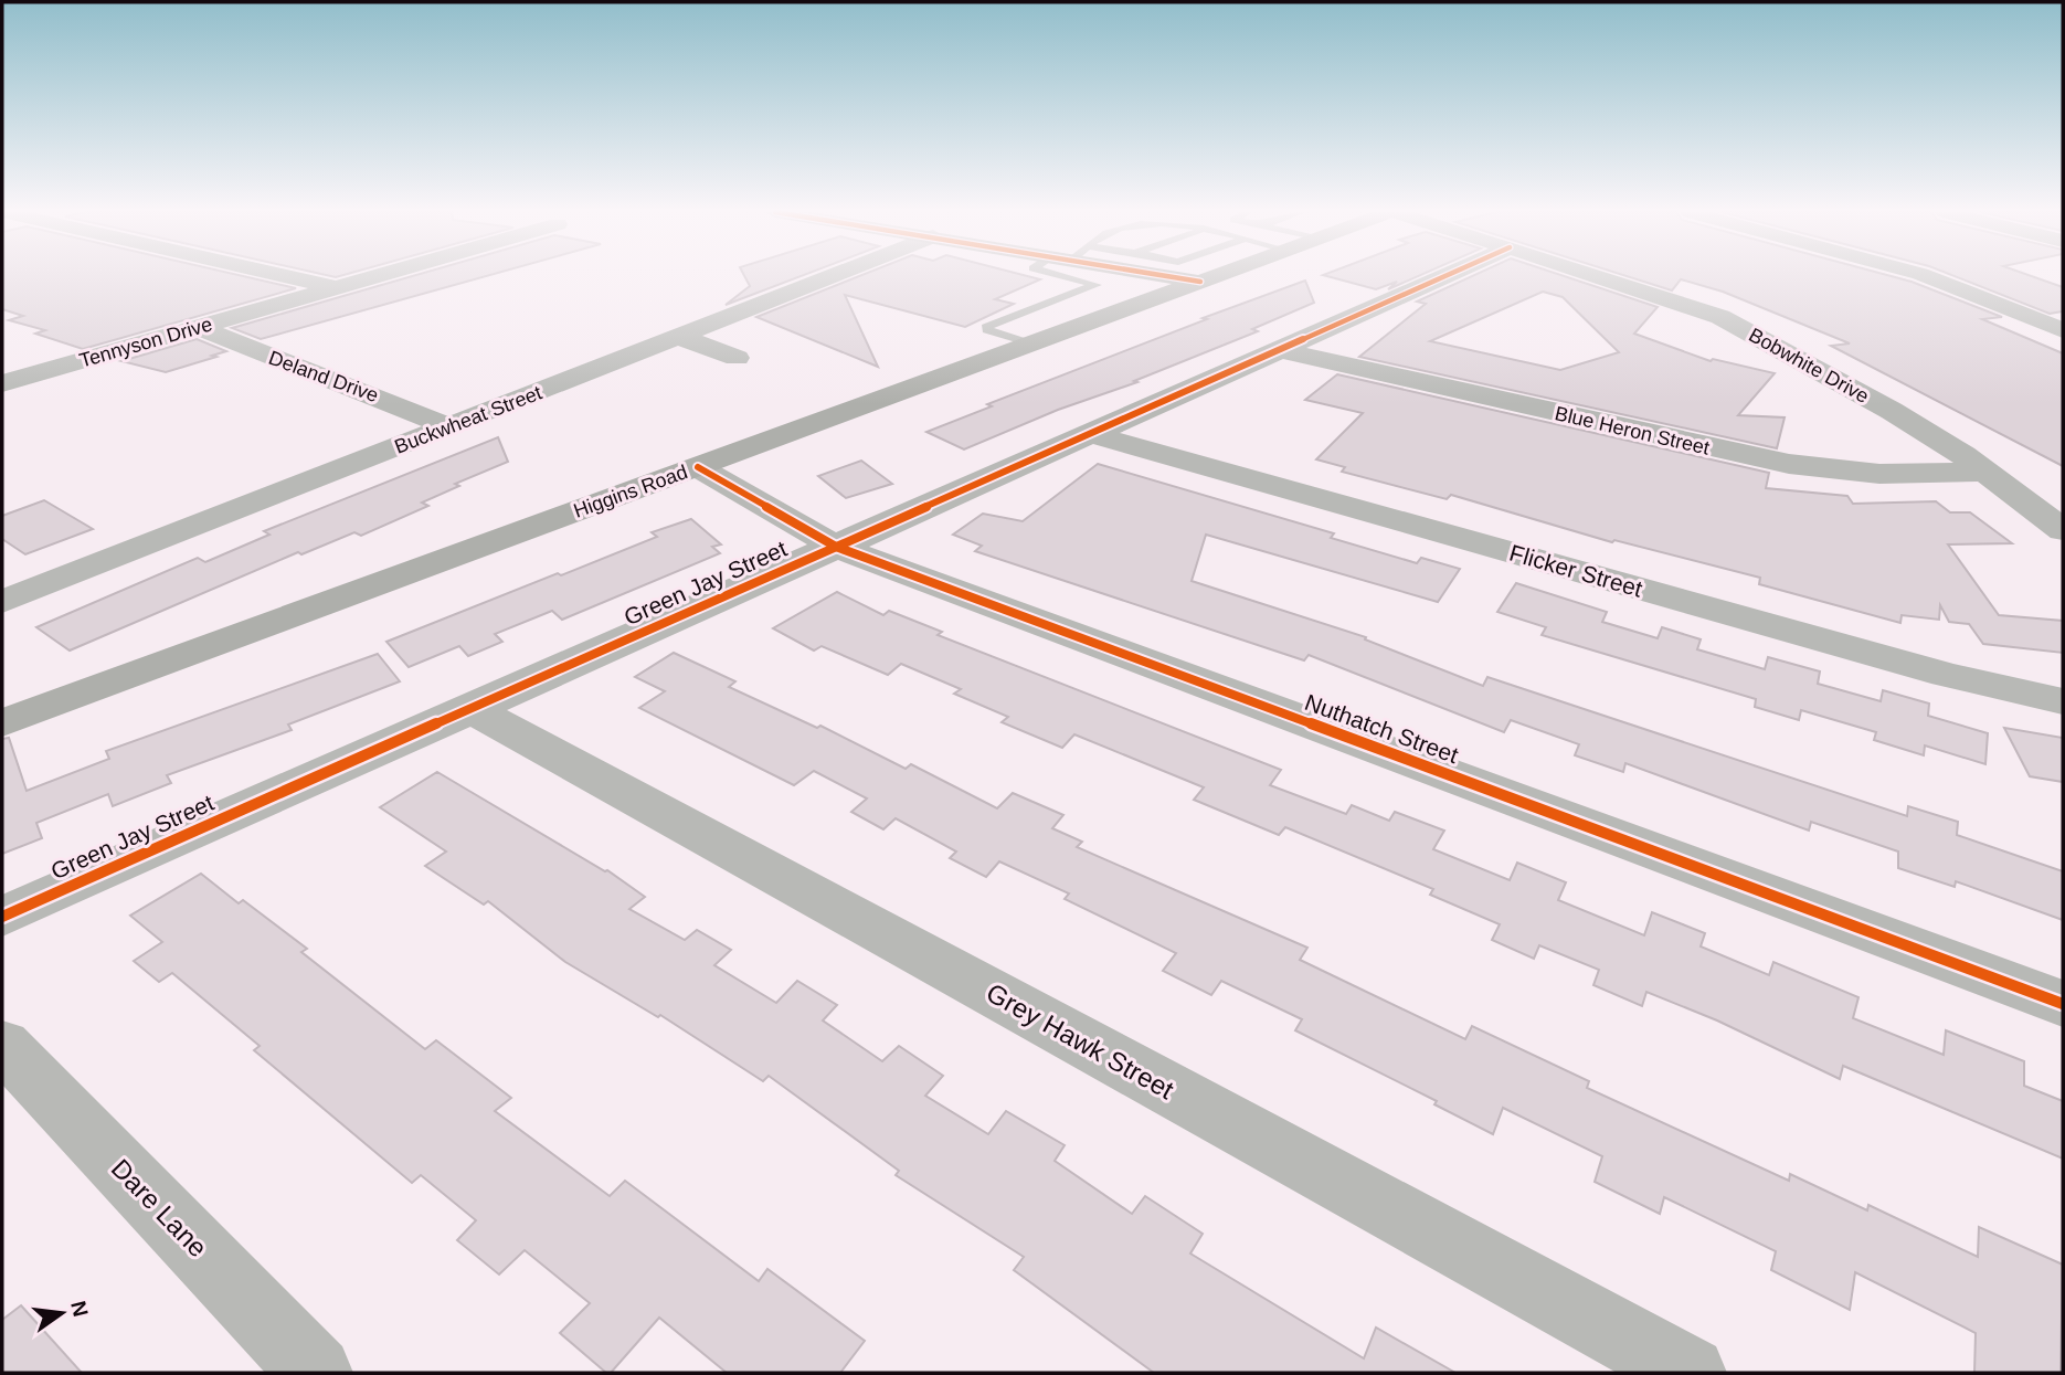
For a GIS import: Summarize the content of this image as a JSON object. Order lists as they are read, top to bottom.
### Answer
{
  "streets": {
    "street": [
      "Tennyson Drive",
      "Bobwhite Drive",
      "Deland Drive",
      "Buckwheat Street",
      "Blue Heron Street",
      "Higgins Road",
      "Flicker Street",
      "Green Jay Street",
      "Nuthatch Street",
      "Grey Hawk Street",
      "Dare Lane"
    ]
  },
  "crossings": [
    ["Tennyson Drive", "Deland Drive"],
    ["Bobwhite Drive", "Blue Heron Street"],
    ["Deland Drive", "Buckwheat Street"],
    ["Blue Heron Street", "Green Jay Street"],
    ["Higgins Road", "Nuthatch Street"],
    ["Flicker Street", "Green Jay Street"],
    ["Green Jay Street", "Nuthatch Street"],
    ["Green Jay Street", "Grey Hawk Street"]
  ],
  "north": "right"
}
